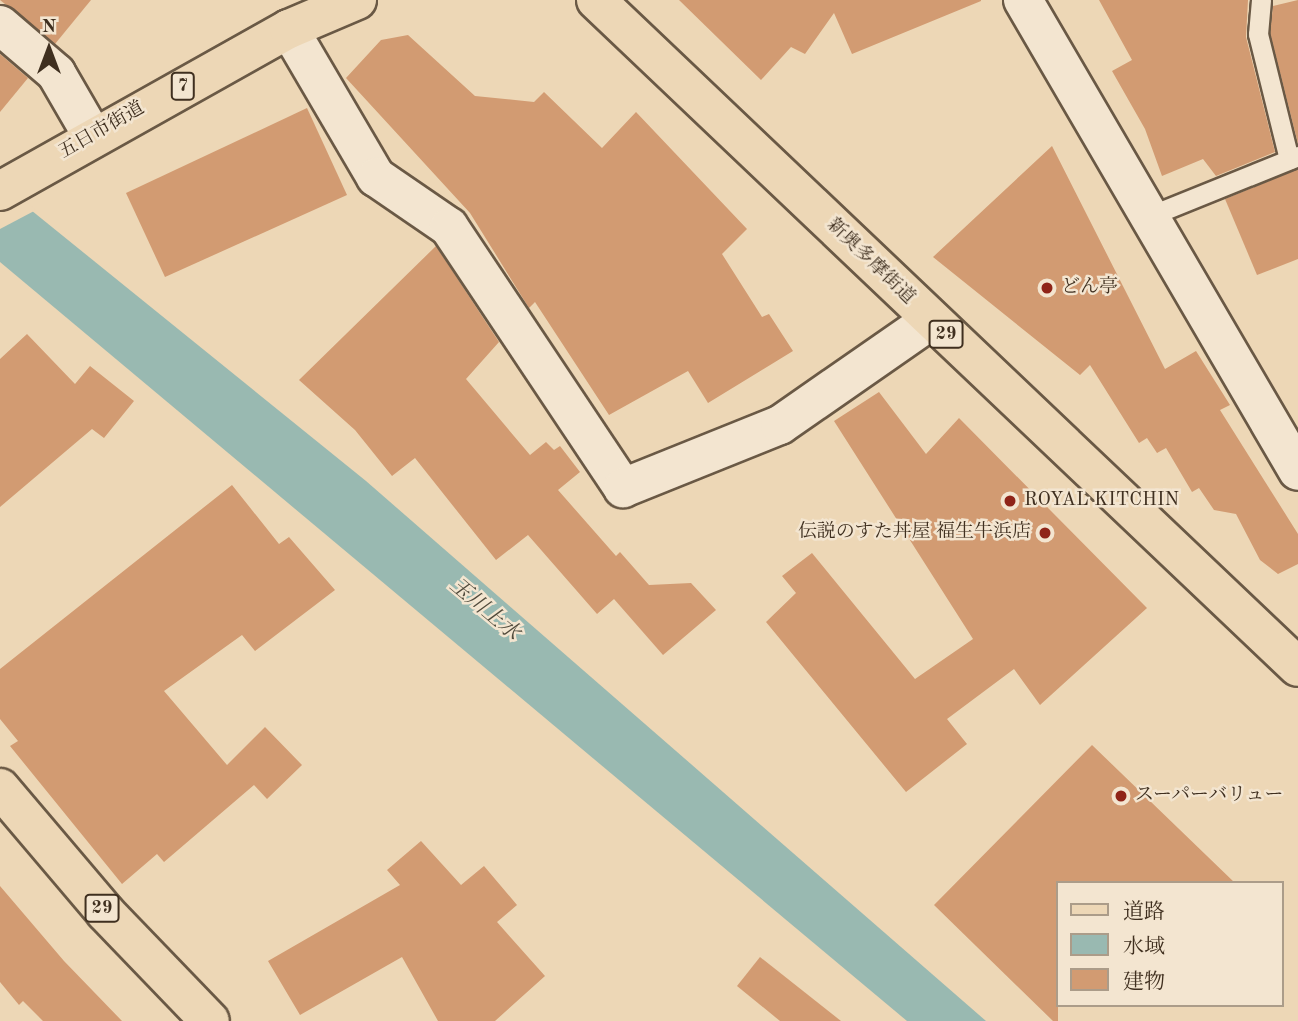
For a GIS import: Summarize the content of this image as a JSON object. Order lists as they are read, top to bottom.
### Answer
{
  "streets": {
    "main road": [
      "7",
      "五日市街道",
      "新奥多摩街道",
      "29"
    ]
  },
  "water": ["玉川上水"],
  "places": [
    "どん亭",
    "ROYAL KITCHIN",
    "伝説のすた丼屋 福生牛浜店",
    "スーパーバリュー"
  ],
  "legend": ["道路", "水域", "建物"],
  "north": "top"
}
